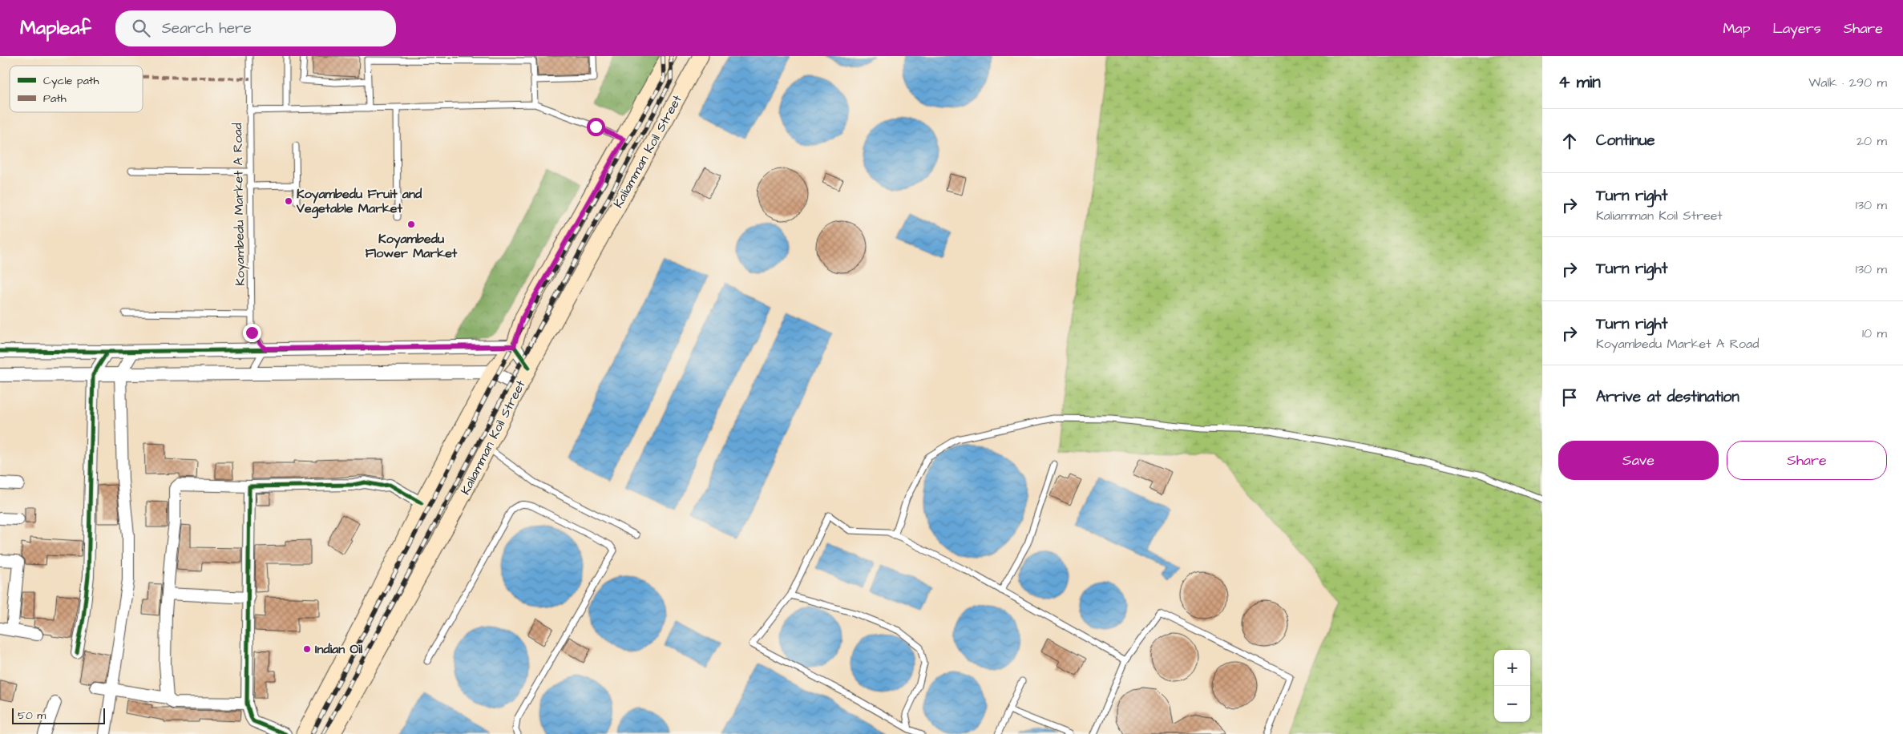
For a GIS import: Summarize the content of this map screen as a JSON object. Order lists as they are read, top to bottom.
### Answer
{
  "streets": {
    "main road": ["Kaliamman Koil Street"],
    "lane": ["Koyambedu Market A Road"]
  },
  "places": ["Koyambedu Fruit and Vegetable Market", "Koyambedu Flower Market", "Indian Oil"],
  "legend": ["Cycle path", "Path"],
  "scale_bar": "50 m",
  "page": {
    "header": "Mapleaf",
    "search": "Search here",
    "nav": ["Map", "Layers", "Share"],
    "heading": ["4 min", "Walk · 290 m"],
    "list": [
      ["Continue", "20 m"],
      ["Turn right", "Kaliamman Koil Street", "130 m"],
      ["Turn right", "130 m"],
      ["Turn right", "Koyambedu Market A Road", "10 m"],
      "Arrive at destination"
    ],
    "buttons": ["Save", "Share"],
    "map_buttons": ["+", "−"],
    "scale": "50 m"
  }
}
